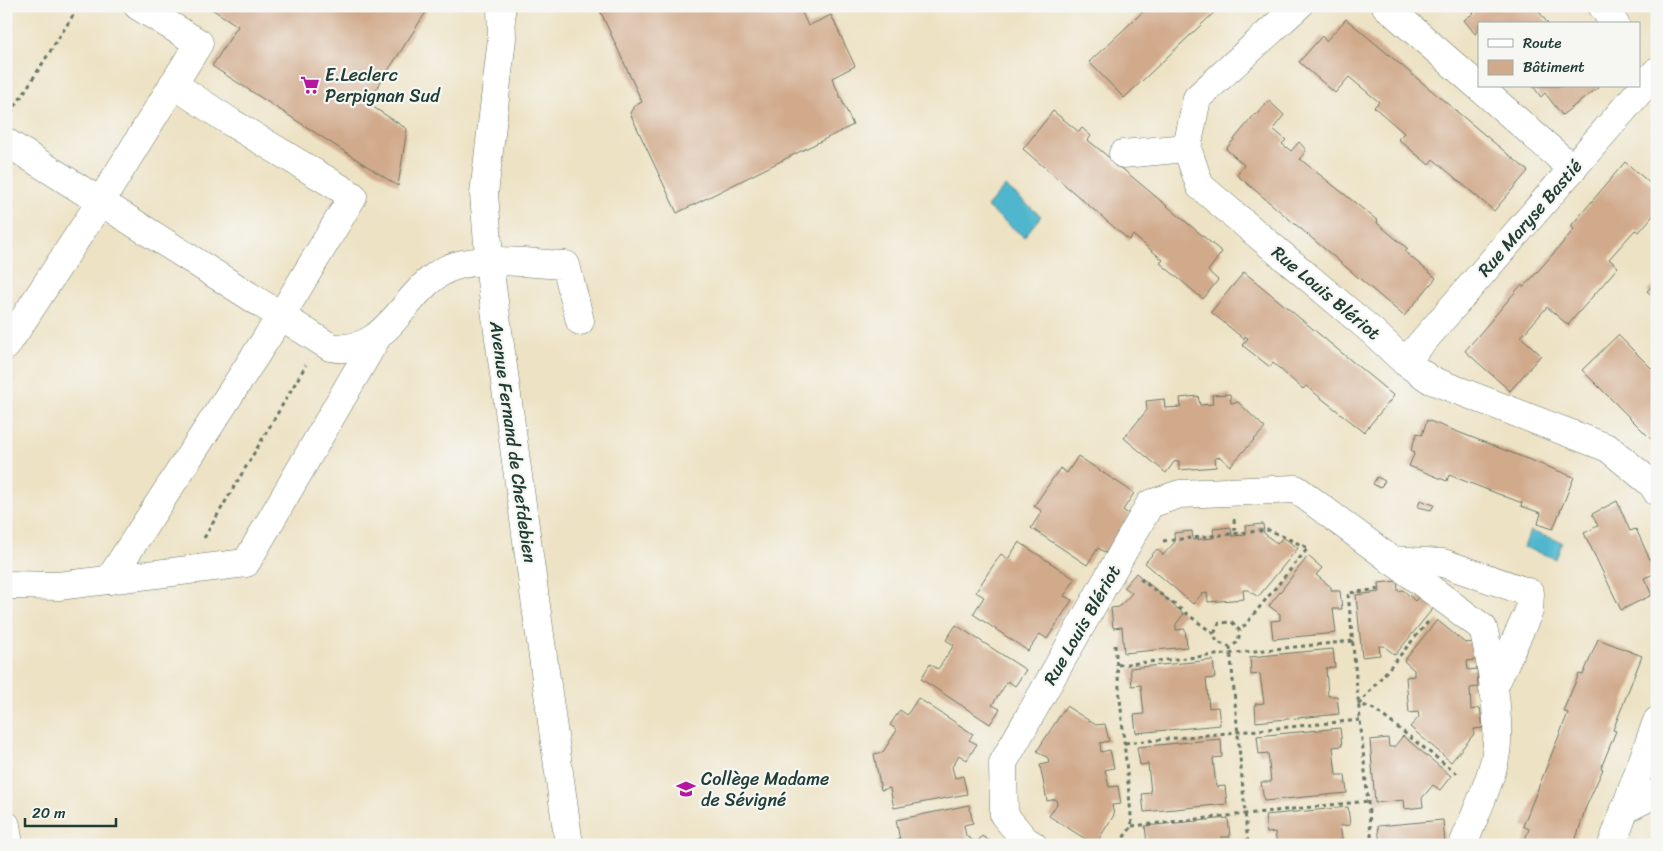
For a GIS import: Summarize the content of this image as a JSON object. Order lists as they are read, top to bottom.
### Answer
{
  "streets": {
    "street": ["Rue Maryse Bastié", "Rue Louis Blériot", "Avenue Fernand de Chefdebien"]
  },
  "crossings": [
    ["Rue Maryse Bastié", "Rue Louis Blériot"]
  ],
  "places": {
    "supermarket": ["E.Leclerc Perpignan Sud"],
    "school or university": ["Collège Madame de Sévigné"]
  },
  "legend": ["Route", "Bâtiment"],
  "scale_bar": "20 m"
}
